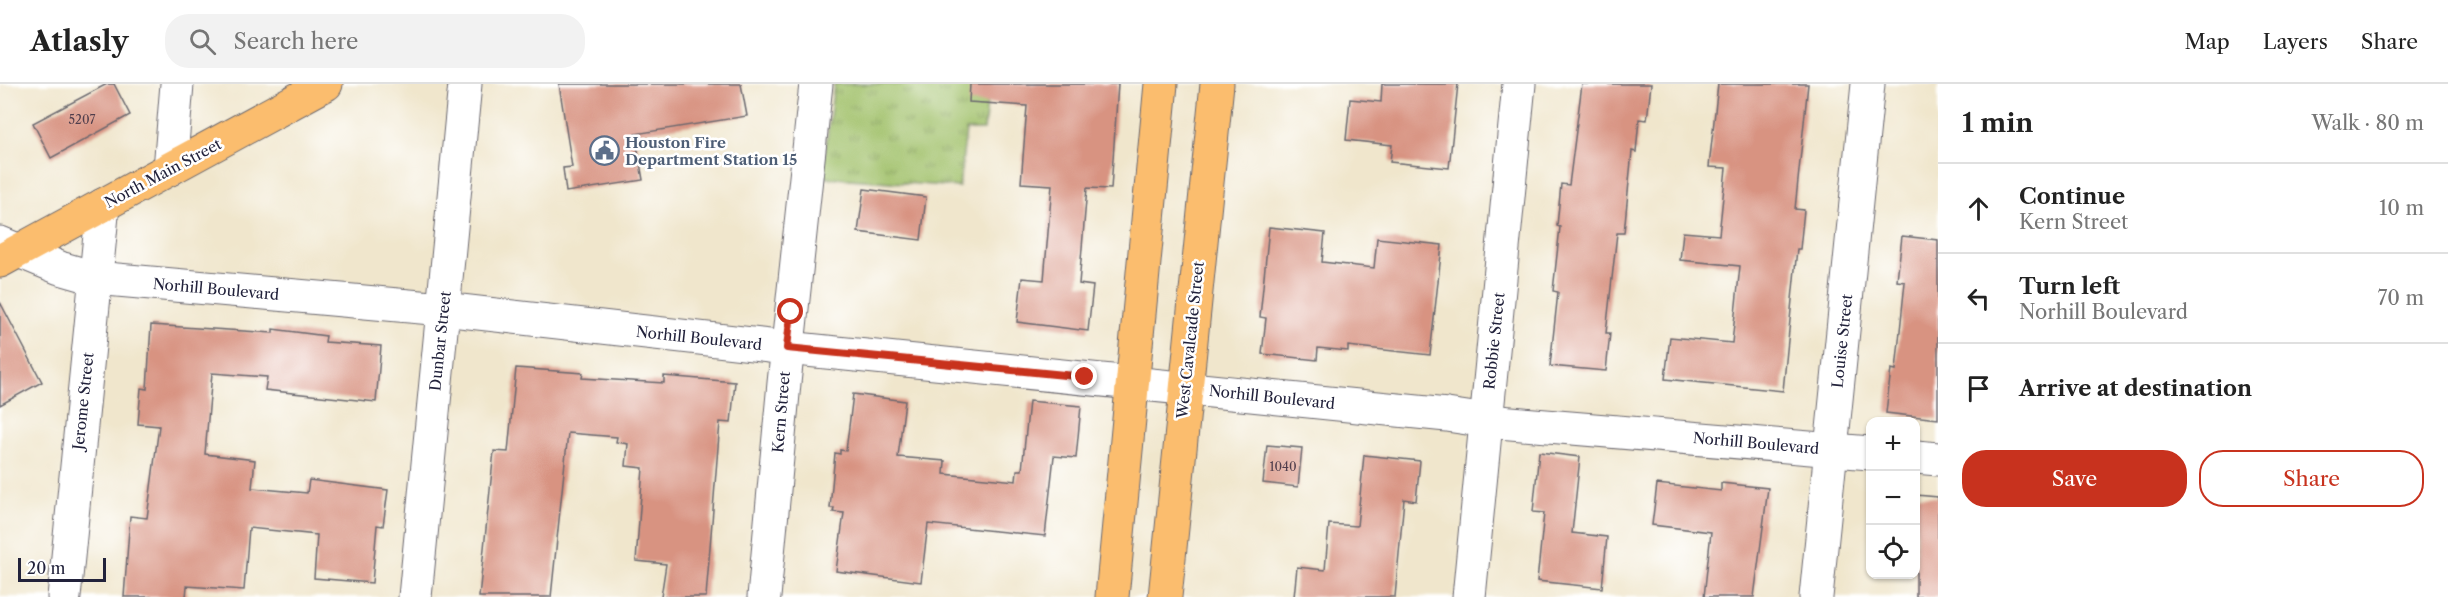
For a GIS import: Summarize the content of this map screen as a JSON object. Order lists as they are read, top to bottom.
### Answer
{
  "streets": {
    "main road": ["North Main Street", "West Cavalcade Street"],
    "street": [
      "Norhill Boulevard",
      "Dunbar Street",
      "Robbie Street",
      "Louise Street",
      "Jerome Street",
      "Kern Street"
    ]
  },
  "crossings": [
    ["North Main Street", "Norhill Boulevard"],
    ["North Main Street", "Jerome Street"],
    ["Norhill Boulevard", "West Cavalcade Street"],
    ["Norhill Boulevard", "Dunbar Street"],
    ["Norhill Boulevard", "Robbie Street"],
    ["Norhill Boulevard", "Louise Street"],
    ["Norhill Boulevard", "Jerome Street"],
    ["Norhill Boulevard", "Kern Street"]
  ],
  "places": {
    "public building": ["Houston Fire Department Station 15"]
  },
  "house_numbers": ["5207", "1040"],
  "scale_bar": "20 m",
  "page": {
    "header": "Atlasly",
    "search": "Search here",
    "nav": ["Map", "Layers", "Share"],
    "heading": ["1 min", "Walk · 80 m"],
    "list": [
      ["Continue", "Kern Street", "10 m"],
      ["Turn left", "Norhill Boulevard", "70 m"],
      "Arrive at destination"
    ],
    "map_buttons": ["+", "−"],
    "buttons": ["Save", "Share"],
    "scale": "20 m"
  }
}
